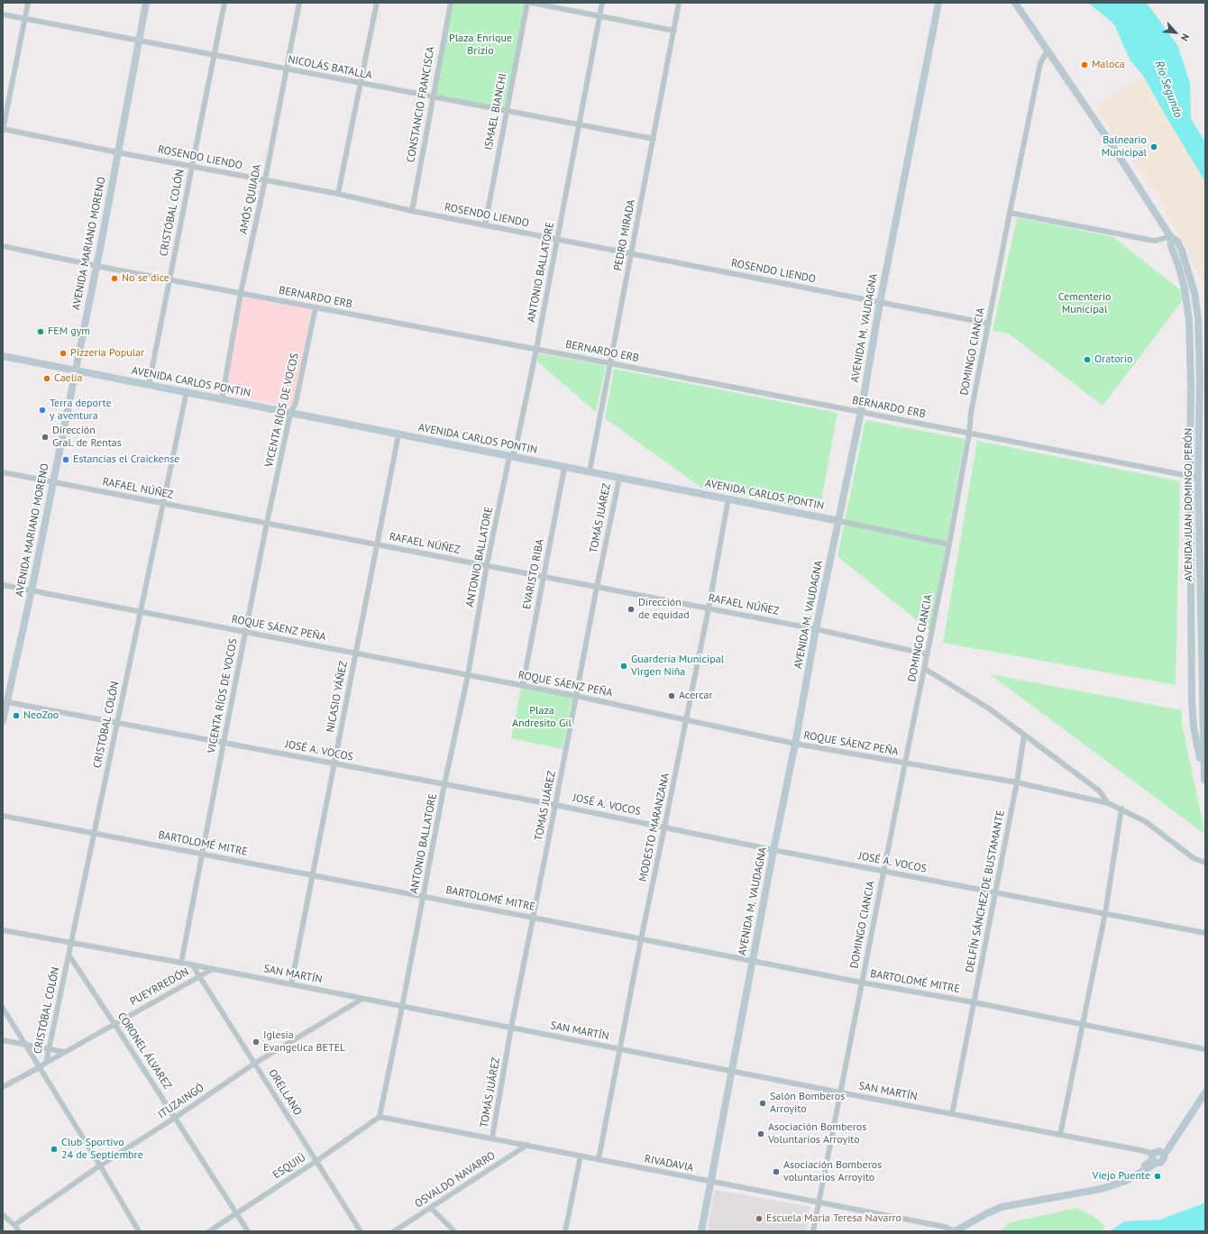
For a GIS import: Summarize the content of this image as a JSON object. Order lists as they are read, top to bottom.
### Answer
{
  "streets": {
    "main road": [
      "AVENIDA MARIANO MORENO",
      "AVENIDA M. VAUDAGNA",
      "AVENIDA CARLOS PONTIN",
      "AVENIDA JUAN DOMINGO PERÓN"
    ],
    "street": [
      "NICOLÁS BATALLA",
      "CONSTANCIO FRANCISCA",
      "ISMAEL BIANCHI",
      "ROSENDO LIENDO",
      "AMÓS QUIJADA",
      "CRISTÓBAL COLÓN",
      "PEDRO MIRADA",
      "ANTONIO BALLATORE",
      "BERNARDO ERB",
      "DOMINGO CIANCIA",
      "VICENTA RÍOS DE VOCOS",
      "RAFAEL NÚÑEZ",
      "TOMÁS JUÁREZ",
      "EVARISTO RIBA",
      "ROQUE SÁENZ PEÑA",
      "NICASIO YÁÑEZ",
      "JOSÉ A. VOCOS",
      "MODESTO MARANZANA",
      "BARTOLOMÉ MITRE",
      "DELFÍN SÁNCHEZ DE BUSTAMANTE",
      "SAN MARTÍN",
      "PUEYRREDÓN",
      "CORONEL ÁLVAREZ",
      "ORELLANO",
      "ITUZAINGÓ",
      "RIVADAVIA",
      "ESQUIÚ",
      "OSVALDO NAVARRO"
    ]
  },
  "crossings": [
    ["NICOLÁS BATALLA", "CONSTANCIO FRANCISCA"],
    ["NICOLÁS BATALLA", "ISMAEL BIANCHI"],
    ["NICOLÁS BATALLA", "AMÓS QUIJADA"],
    ["NICOLÁS BATALLA", "CRISTÓBAL COLÓN"],
    ["NICOLÁS BATALLA", "PEDRO MIRADA"],
    ["NICOLÁS BATALLA", "AVENIDA MARIANO MORENO"],
    ["NICOLÁS BATALLA", "ANTONIO BALLATORE"],
    ["CONSTANCIO FRANCISCA", "ROSENDO LIENDO"],
    ["ISMAEL BIANCHI", "ROSENDO LIENDO"],
    ["ROSENDO LIENDO", "AMÓS QUIJADA"],
    ["ROSENDO LIENDO", "CRISTÓBAL COLÓN"],
    ["ROSENDO LIENDO", "PEDRO MIRADA"],
    ["ROSENDO LIENDO", "AVENIDA MARIANO MORENO"],
    ["ROSENDO LIENDO", "ANTONIO BALLATORE"],
    ["ROSENDO LIENDO", "AVENIDA M. VAUDAGNA"],
    ["ROSENDO LIENDO", "DOMINGO CIANCIA"],
    ["AMÓS QUIJADA", "BERNARDO ERB"],
    ["AMÓS QUIJADA", "AVENIDA CARLOS PONTIN"],
    ["CRISTÓBAL COLÓN", "BERNARDO ERB"],
    ["CRISTÓBAL COLÓN", "AVENIDA CARLOS PONTIN"],
    ["CRISTÓBAL COLÓN", "RAFAEL NÚÑEZ"],
    ["CRISTÓBAL COLÓN", "ROQUE SÁENZ PEÑA"],
    ["CRISTÓBAL COLÓN", "JOSÉ A. VOCOS"],
    ["CRISTÓBAL COLÓN", "BARTOLOMÉ MITRE"],
    ["CRISTÓBAL COLÓN", "SAN MARTÍN"],
    ["CRISTÓBAL COLÓN", "PUEYRREDÓN"],
    ["CRISTÓBAL COLÓN", "CORONEL ÁLVAREZ"],
    ["PEDRO MIRADA", "BERNARDO ERB"],
    ["PEDRO MIRADA", "AVENIDA CARLOS PONTIN"],
    ["AVENIDA MARIANO MORENO", "BERNARDO ERB"],
    ["AVENIDA MARIANO MORENO", "AVENIDA CARLOS PONTIN"],
    ["AVENIDA MARIANO MORENO", "RAFAEL NÚÑEZ"],
    ["AVENIDA MARIANO MORENO", "ROQUE SÁENZ PEÑA"],
    ["AVENIDA MARIANO MORENO", "JOSÉ A. VOCOS"],
    ["ANTONIO BALLATORE", "BERNARDO ERB"],
    ["ANTONIO BALLATORE", "AVENIDA CARLOS PONTIN"],
    ["ANTONIO BALLATORE", "RAFAEL NÚÑEZ"],
    ["ANTONIO BALLATORE", "ROQUE SÁENZ PEÑA"],
    ["ANTONIO BALLATORE", "JOSÉ A. VOCOS"],
    ["ANTONIO BALLATORE", "BARTOLOMÉ MITRE"],
    ["ANTONIO BALLATORE", "SAN MARTÍN"],
    ["ANTONIO BALLATORE", "RIVADAVIA"],
    ["ANTONIO BALLATORE", "ESQUIÚ"],
    ["BERNARDO ERB", "AVENIDA M. VAUDAGNA"],
    ["BERNARDO ERB", "DOMINGO CIANCIA"],
    ["BERNARDO ERB", "VICENTA RÍOS DE VOCOS"],
    ["BERNARDO ERB", "AVENIDA JUAN DOMINGO PERÓN"],
    ["AVENIDA M. VAUDAGNA", "AVENIDA CARLOS PONTIN"],
    ["AVENIDA M. VAUDAGNA", "RAFAEL NÚÑEZ"],
    ["AVENIDA M. VAUDAGNA", "ROQUE SÁENZ PEÑA"],
    ["AVENIDA M. VAUDAGNA", "JOSÉ A. VOCOS"],
    ["AVENIDA M. VAUDAGNA", "BARTOLOMÉ MITRE"],
    ["AVENIDA M. VAUDAGNA", "SAN MARTÍN"],
    ["AVENIDA M. VAUDAGNA", "RIVADAVIA"],
    ["DOMINGO CIANCIA", "AVENIDA CARLOS PONTIN"],
    ["DOMINGO CIANCIA", "RAFAEL NÚÑEZ"],
    ["DOMINGO CIANCIA", "AVENIDA JUAN DOMINGO PERÓN"],
    ["DOMINGO CIANCIA", "ROQUE SÁENZ PEÑA"],
    ["DOMINGO CIANCIA", "JOSÉ A. VOCOS"],
    ["DOMINGO CIANCIA", "BARTOLOMÉ MITRE"],
    ["DOMINGO CIANCIA", "SAN MARTÍN"],
    ["DOMINGO CIANCIA", "RIVADAVIA"],
    ["AVENIDA CARLOS PONTIN", "VICENTA RÍOS DE VOCOS"],
    ["AVENIDA CARLOS PONTIN", "TOMÁS JUÁREZ"],
    ["AVENIDA CARLOS PONTIN", "EVARISTO RIBA"],
    ["AVENIDA CARLOS PONTIN", "NICASIO YÁÑEZ"],
    ["AVENIDA CARLOS PONTIN", "MODESTO MARANZANA"],
    ["VICENTA RÍOS DE VOCOS", "RAFAEL NÚÑEZ"],
    ["VICENTA RÍOS DE VOCOS", "ROQUE SÁENZ PEÑA"],
    ["VICENTA RÍOS DE VOCOS", "JOSÉ A. VOCOS"],
    ["VICENTA RÍOS DE VOCOS", "BARTOLOMÉ MITRE"],
    ["VICENTA RÍOS DE VOCOS", "SAN MARTÍN"],
    ["RAFAEL NÚÑEZ", "TOMÁS JUÁREZ"],
    ["RAFAEL NÚÑEZ", "EVARISTO RIBA"],
    ["RAFAEL NÚÑEZ", "NICASIO YÁÑEZ"],
    ["RAFAEL NÚÑEZ", "MODESTO MARANZANA"],
    ["TOMÁS JUÁREZ", "ROQUE SÁENZ PEÑA"],
    ["TOMÁS JUÁREZ", "JOSÉ A. VOCOS"],
    ["TOMÁS JUÁREZ", "BARTOLOMÉ MITRE"],
    ["TOMÁS JUÁREZ", "SAN MARTÍN"],
    ["TOMÁS JUÁREZ", "RIVADAVIA"],
    ["EVARISTO RIBA", "ROQUE SÁENZ PEÑA"],
    ["ROQUE SÁENZ PEÑA", "NICASIO YÁÑEZ"],
    ["ROQUE SÁENZ PEÑA", "MODESTO MARANZANA"],
    ["ROQUE SÁENZ PEÑA", "DELFÍN SÁNCHEZ DE BUSTAMANTE"],
    ["NICASIO YÁÑEZ", "JOSÉ A. VOCOS"],
    ["NICASIO YÁÑEZ", "BARTOLOMÉ MITRE"],
    ["NICASIO YÁÑEZ", "SAN MARTÍN"],
    ["JOSÉ A. VOCOS", "MODESTO MARANZANA"],
    ["JOSÉ A. VOCOS", "DELFÍN SÁNCHEZ DE BUSTAMANTE"],
    ["MODESTO MARANZANA", "BARTOLOMÉ MITRE"],
    ["MODESTO MARANZANA", "SAN MARTÍN"],
    ["MODESTO MARANZANA", "RIVADAVIA"],
    ["BARTOLOMÉ MITRE", "DELFÍN SÁNCHEZ DE BUSTAMANTE"],
    ["DELFÍN SÁNCHEZ DE BUSTAMANTE", "SAN MARTÍN"],
    ["SAN MARTÍN", "PUEYRREDÓN"],
    ["SAN MARTÍN", "ORELLANO"],
    ["SAN MARTÍN", "ITUZAINGÓ"],
    ["PUEYRREDÓN", "CORONEL ÁLVAREZ"],
    ["PUEYRREDÓN", "ORELLANO"],
    ["CORONEL ÁLVAREZ", "ITUZAINGÓ"],
    ["CORONEL ÁLVAREZ", "ESQUIÚ"],
    ["ORELLANO", "ITUZAINGÓ"],
    ["ORELLANO", "ESQUIÚ"],
    ["RIVADAVIA", "ESQUIÚ"],
    ["RIVADAVIA", "OSVALDO NAVARRO"]
  ],
  "water": ["Río Segundo"],
  "parks": ["Plaza Enrique Brizio", "Cementerio Municipal", "Plaza Andresito Gil"],
  "places": [
    "Maloca",
    "Balneario Municipal",
    "No se dice",
    "FEM gym",
    "Pizzeria Popular",
    "Oratorio",
    "Caelia",
    "Terra deporte y aventura",
    "Dirección Gral. de Rentas",
    "Estancias el Craickense",
    "Dirección de equidad",
    "Guardería Municipal Virgen Niña",
    "Acercar",
    "NeoZoo",
    "Iglesia Evangelica BETEL",
    "Salón Bomberos Arroyito",
    "Asociación Bomberos Voluntarios Arroyito",
    "Club Sportivo 24 de Septiembre",
    "Asociación Bomberos voluntarios Arroyito",
    "Viejo Puente",
    "Escuela María Teresa Navarro"
  ],
  "north": "bottom right"
}
